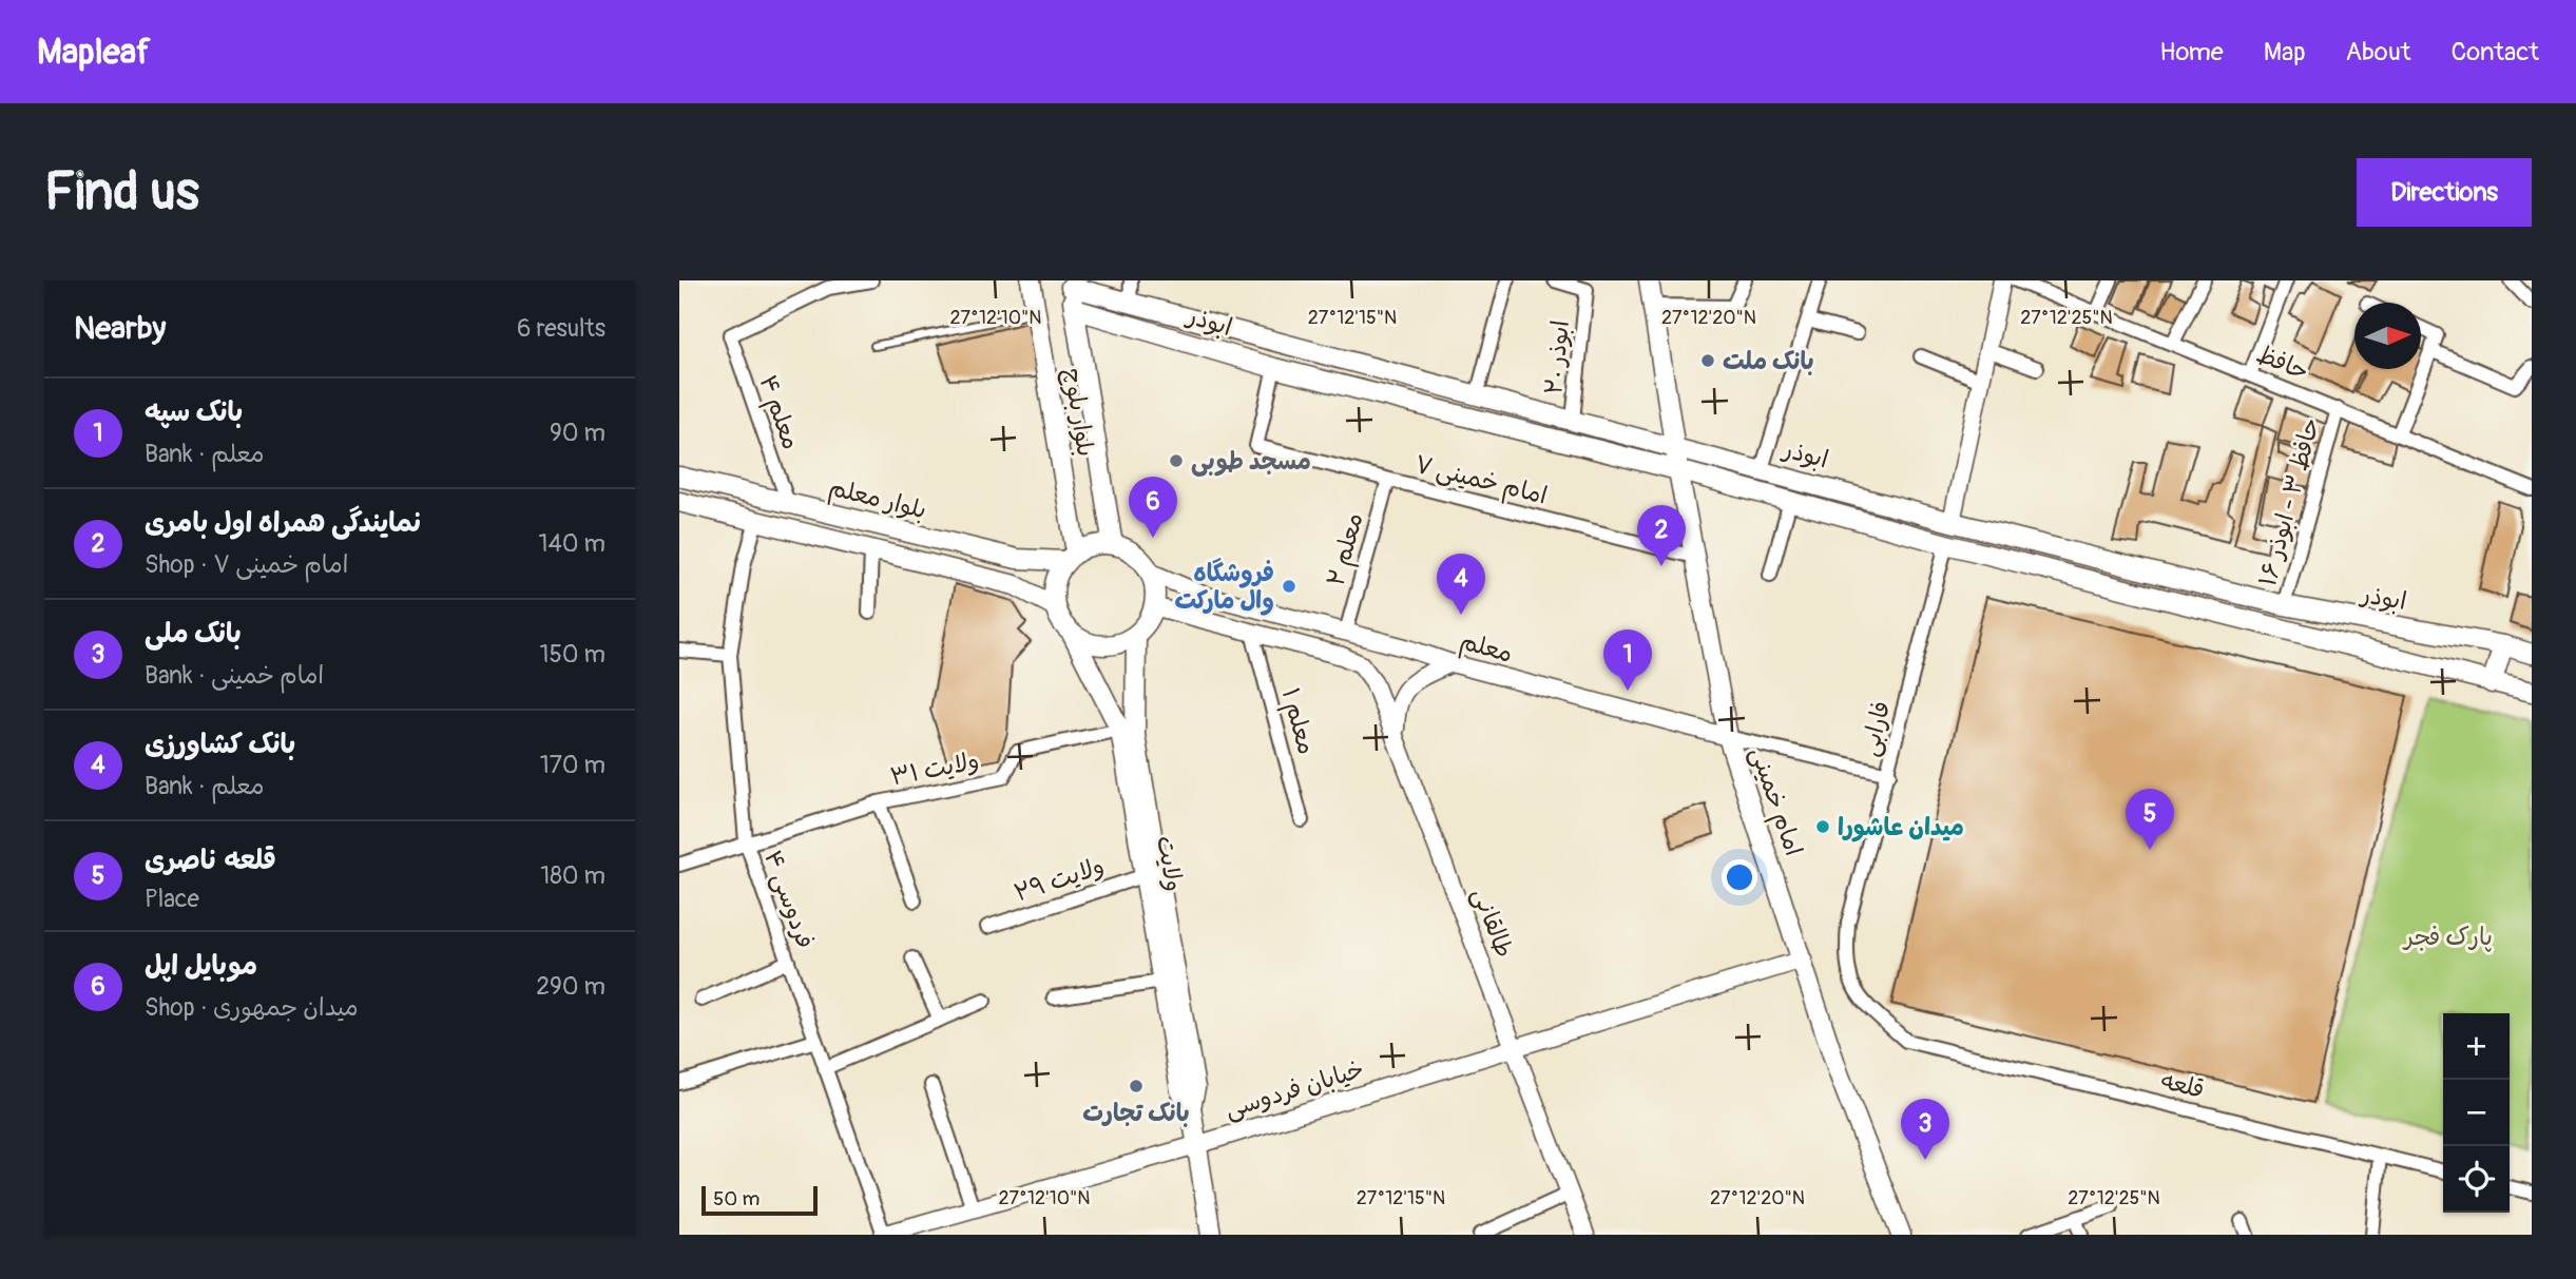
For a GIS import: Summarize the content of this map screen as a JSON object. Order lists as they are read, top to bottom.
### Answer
{
  "streets": {
    "main road": [
      "ابوذر",
      "بلوار بلوچ",
      "بلوار معلم",
      "امام خمینی",
      "ولایت"
    ],
    "street": [
      "ابوذر ۲۰",
      "حافظ",
      "معلم ۴",
      "امام خمینی ۷",
      "حافظ ۳ - ابوذر ۱۶",
      "معلم ۲",
      "معلم",
      "معلم ۱",
      "فارابی",
      "ولایت ۳۱",
      "ولایت ۲۹",
      "فردوسی ۴",
      "طالقانی",
      "قلعه",
      "خیابان فردوسی"
    ]
  },
  "crossings": [
    ["ابوذر", "ابوذر ۲۰"],
    ["ابوذر", "بلوار بلوچ"],
    ["ابوذر", "امام خمینی ۷"],
    ["ابوذر", "حافظ ۳ - ابوذر ۱۶"],
    ["ابوذر", "فارابی"],
    ["ابوذر", "امام خمینی"],
    ["حافظ", "حافظ ۳ - ابوذر ۱۶"],
    ["معلم ۴", "بلوار معلم"],
    ["بلوار بلوچ", "بلوار معلم"],
    ["بلوار بلوچ", "معلم"],
    ["بلوار بلوچ", "ولایت"],
    ["امام خمینی ۷", "معلم ۲"],
    ["امام خمینی ۷", "امام خمینی"],
    ["بلوار معلم", "معلم"],
    ["بلوار معلم", "ولایت"],
    ["بلوار معلم", "فردوسی ۴"],
    ["معلم ۲", "معلم"],
    ["معلم", "امام خمینی"],
    ["معلم", "ولایت"],
    ["معلم ۱", "طالقانی"],
    ["فارابی", "قلعه"],
    ["ولایت ۳۱", "ولایت"],
    ["ولایت ۳۱", "فردوسی ۴"],
    ["امام خمینی", "خیابان فردوسی"],
    ["ولایت", "ولایت ۲۹"],
    ["ولایت", "خیابان فردوسی"],
    ["فردوسی ۴", "خیابان فردوسی"],
    ["طالقانی", "خیابان فردوسی"]
  ],
  "parks": ["پارک فجر"],
  "places": [
    "بانک ملت",
    "مسجد طوبی",
    "فروشگاه وال مارکت",
    "میدان عاشورا",
    "بانک تجارت"
  ],
  "scale_bar": "50 m",
  "north": "right",
  "page": {
    "header": "Mapleaf",
    "nav": [
      "Home",
      "Map",
      "About",
      "Contact"
    ],
    "buttons": "Directions",
    "title": "Find us",
    "heading": ["Nearby", "6 results"],
    "list": [
      {
        "mark": "1",
        "name": "بانک سپه",
        "note": "Bank · معلم",
        "value": "90 m"
      },
      {
        "mark": "2",
        "name": "نمایندگی همراه اول بامری",
        "note": "Shop · امام خمینی ۷",
        "value": "140 m"
      },
      {
        "mark": "3",
        "name": "بانک ملی",
        "note": "Bank · امام خمینی",
        "value": "150 m"
      },
      {
        "mark": "4",
        "name": "بانک کشاورزی",
        "note": "Bank · معلم",
        "value": "170 m"
      },
      {
        "mark": "5",
        "name": "قلعه ناصری",
        "note": "Place",
        "value": "180 m"
      },
      {
        "mark": "6",
        "name": "موبایل اپل",
        "note": "Shop · میدان جمهوری",
        "value": "290 m"
      }
    ],
    "pins": [
      "6",
      "2",
      "4",
      "1",
      "5",
      "3"
    ],
    "map_buttons": ["+", "−"],
    "scale": "50 m"
  },
  "coordinates": [
    "27°12'10\"N",
    "27°12'15\"N",
    "27°12'20\"N",
    "27°12'25\"N"
  ]
}
